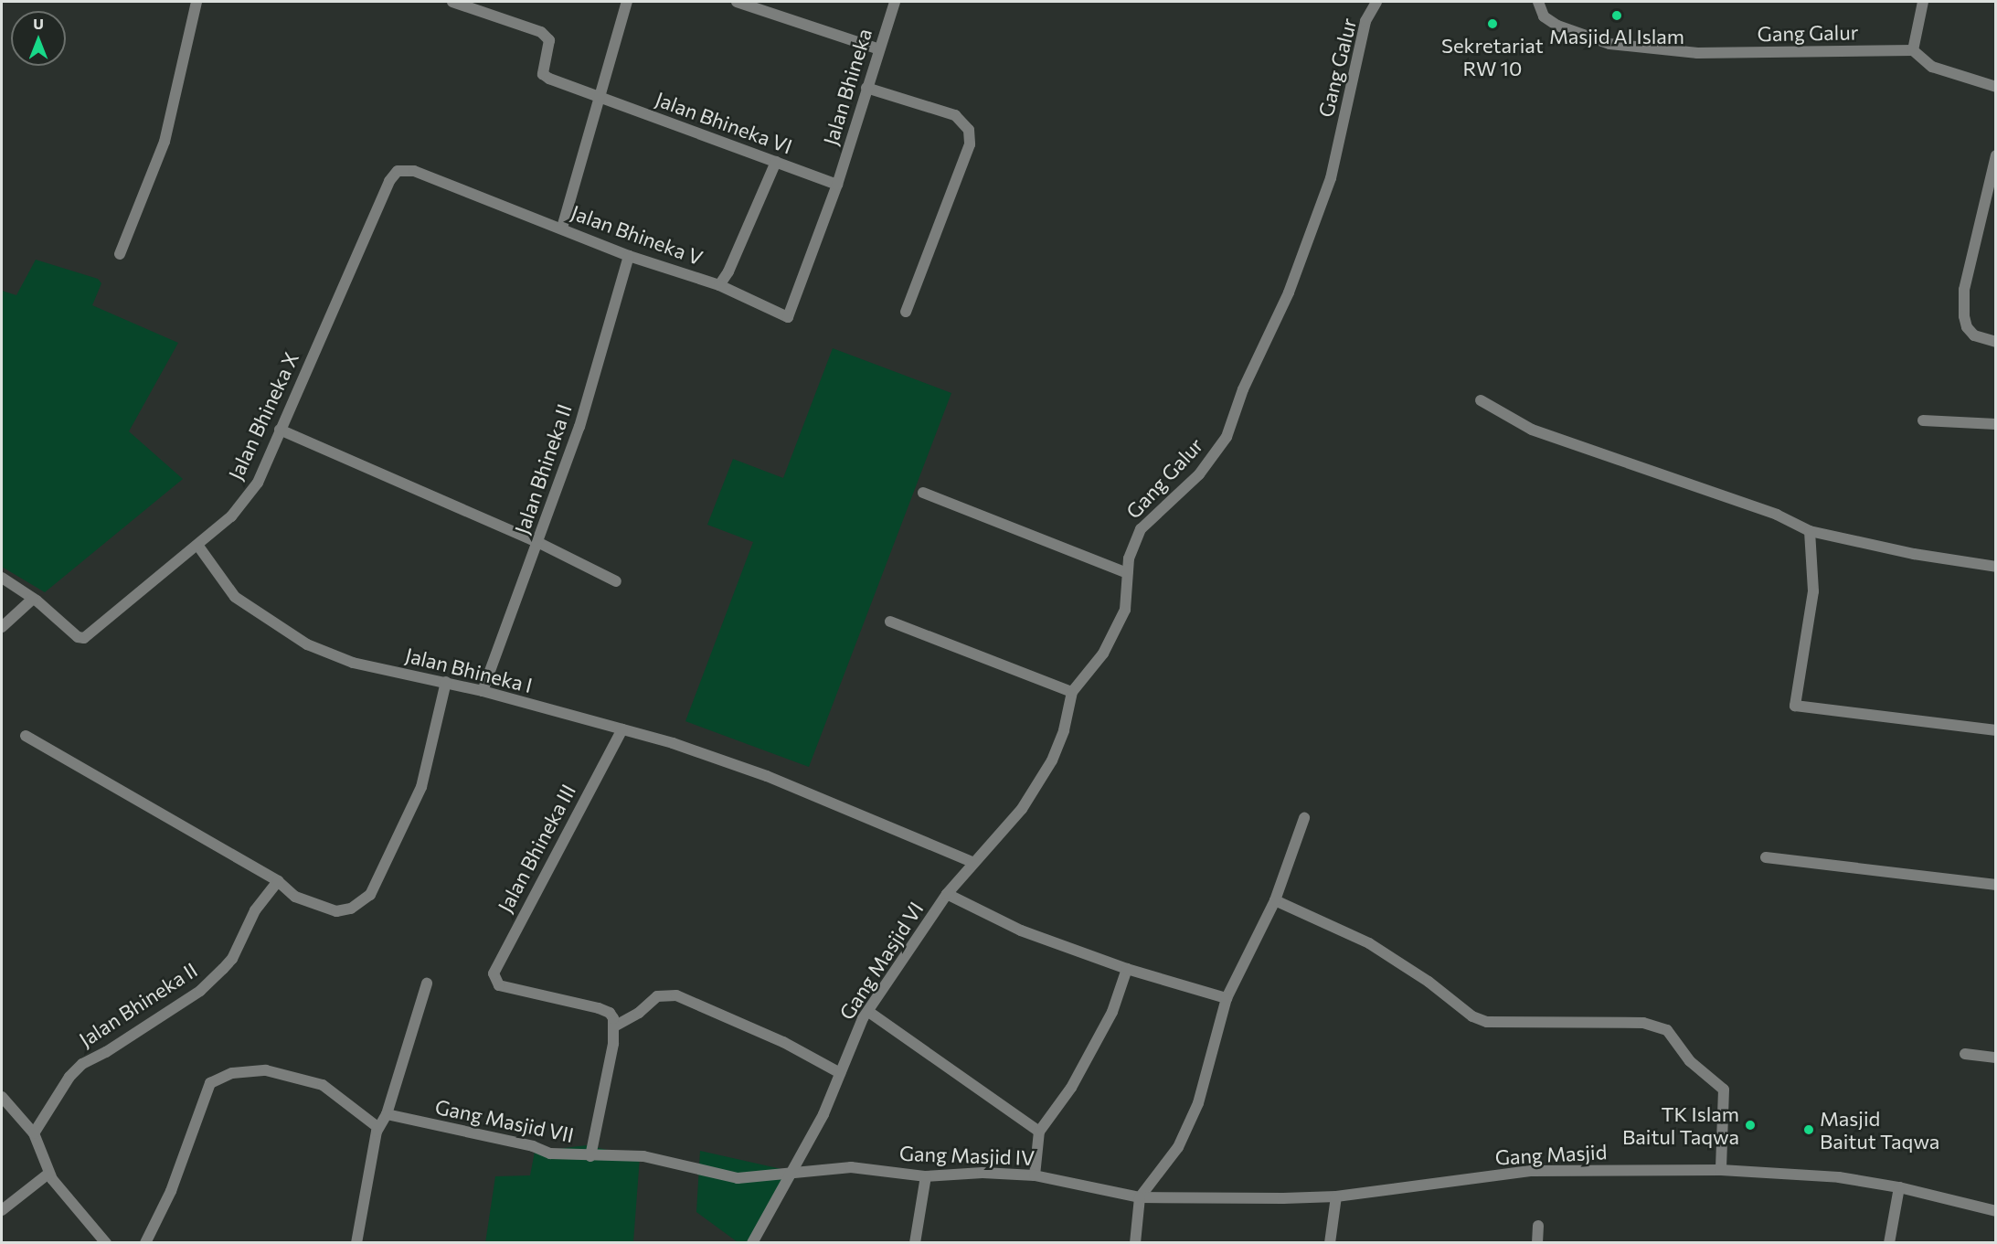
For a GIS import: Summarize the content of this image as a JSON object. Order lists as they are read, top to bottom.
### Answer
{
  "streets": {
    "street": [
      "Gang Galur",
      "Jalan Bhineka",
      "Jalan Bhineka VI",
      "Jalan Bhineka V",
      "Jalan Bhineka X",
      "Jalan Bhineka II",
      "Jalan Bhineka I",
      "Jalan Bhineka III",
      "Gang Masjid VI",
      "Gang Masjid VII",
      "Gang Masjid",
      "Gang Masjid IV"
    ]
  },
  "crossings": [
    ["Gang Galur", "Jalan Bhineka I"],
    ["Gang Galur", "Gang Masjid VI"],
    ["Jalan Bhineka", "Jalan Bhineka VI"],
    ["Jalan Bhineka", "Jalan Bhineka V"],
    ["Jalan Bhineka VI", "Jalan Bhineka V"],
    ["Jalan Bhineka V", "Jalan Bhineka X"],
    ["Jalan Bhineka V", "Jalan Bhineka II"],
    ["Jalan Bhineka X", "Jalan Bhineka I"],
    ["Jalan Bhineka II", "Jalan Bhineka I"],
    ["Jalan Bhineka I", "Jalan Bhineka III"],
    ["Jalan Bhineka I", "Gang Masjid VI"],
    ["Gang Masjid VI", "Gang Masjid VII"],
    ["Gang Masjid VI", "Gang Masjid IV"],
    ["Gang Masjid VII", "Gang Masjid IV"],
    ["Gang Masjid", "Gang Masjid IV"]
  ],
  "places": [
    "Masjid Al Islam",
    "Sekretariat RW 10",
    "TK Islam Baitul Taqwa",
    "Masjid Baitut Taqwa"
  ],
  "north": "top"
}
